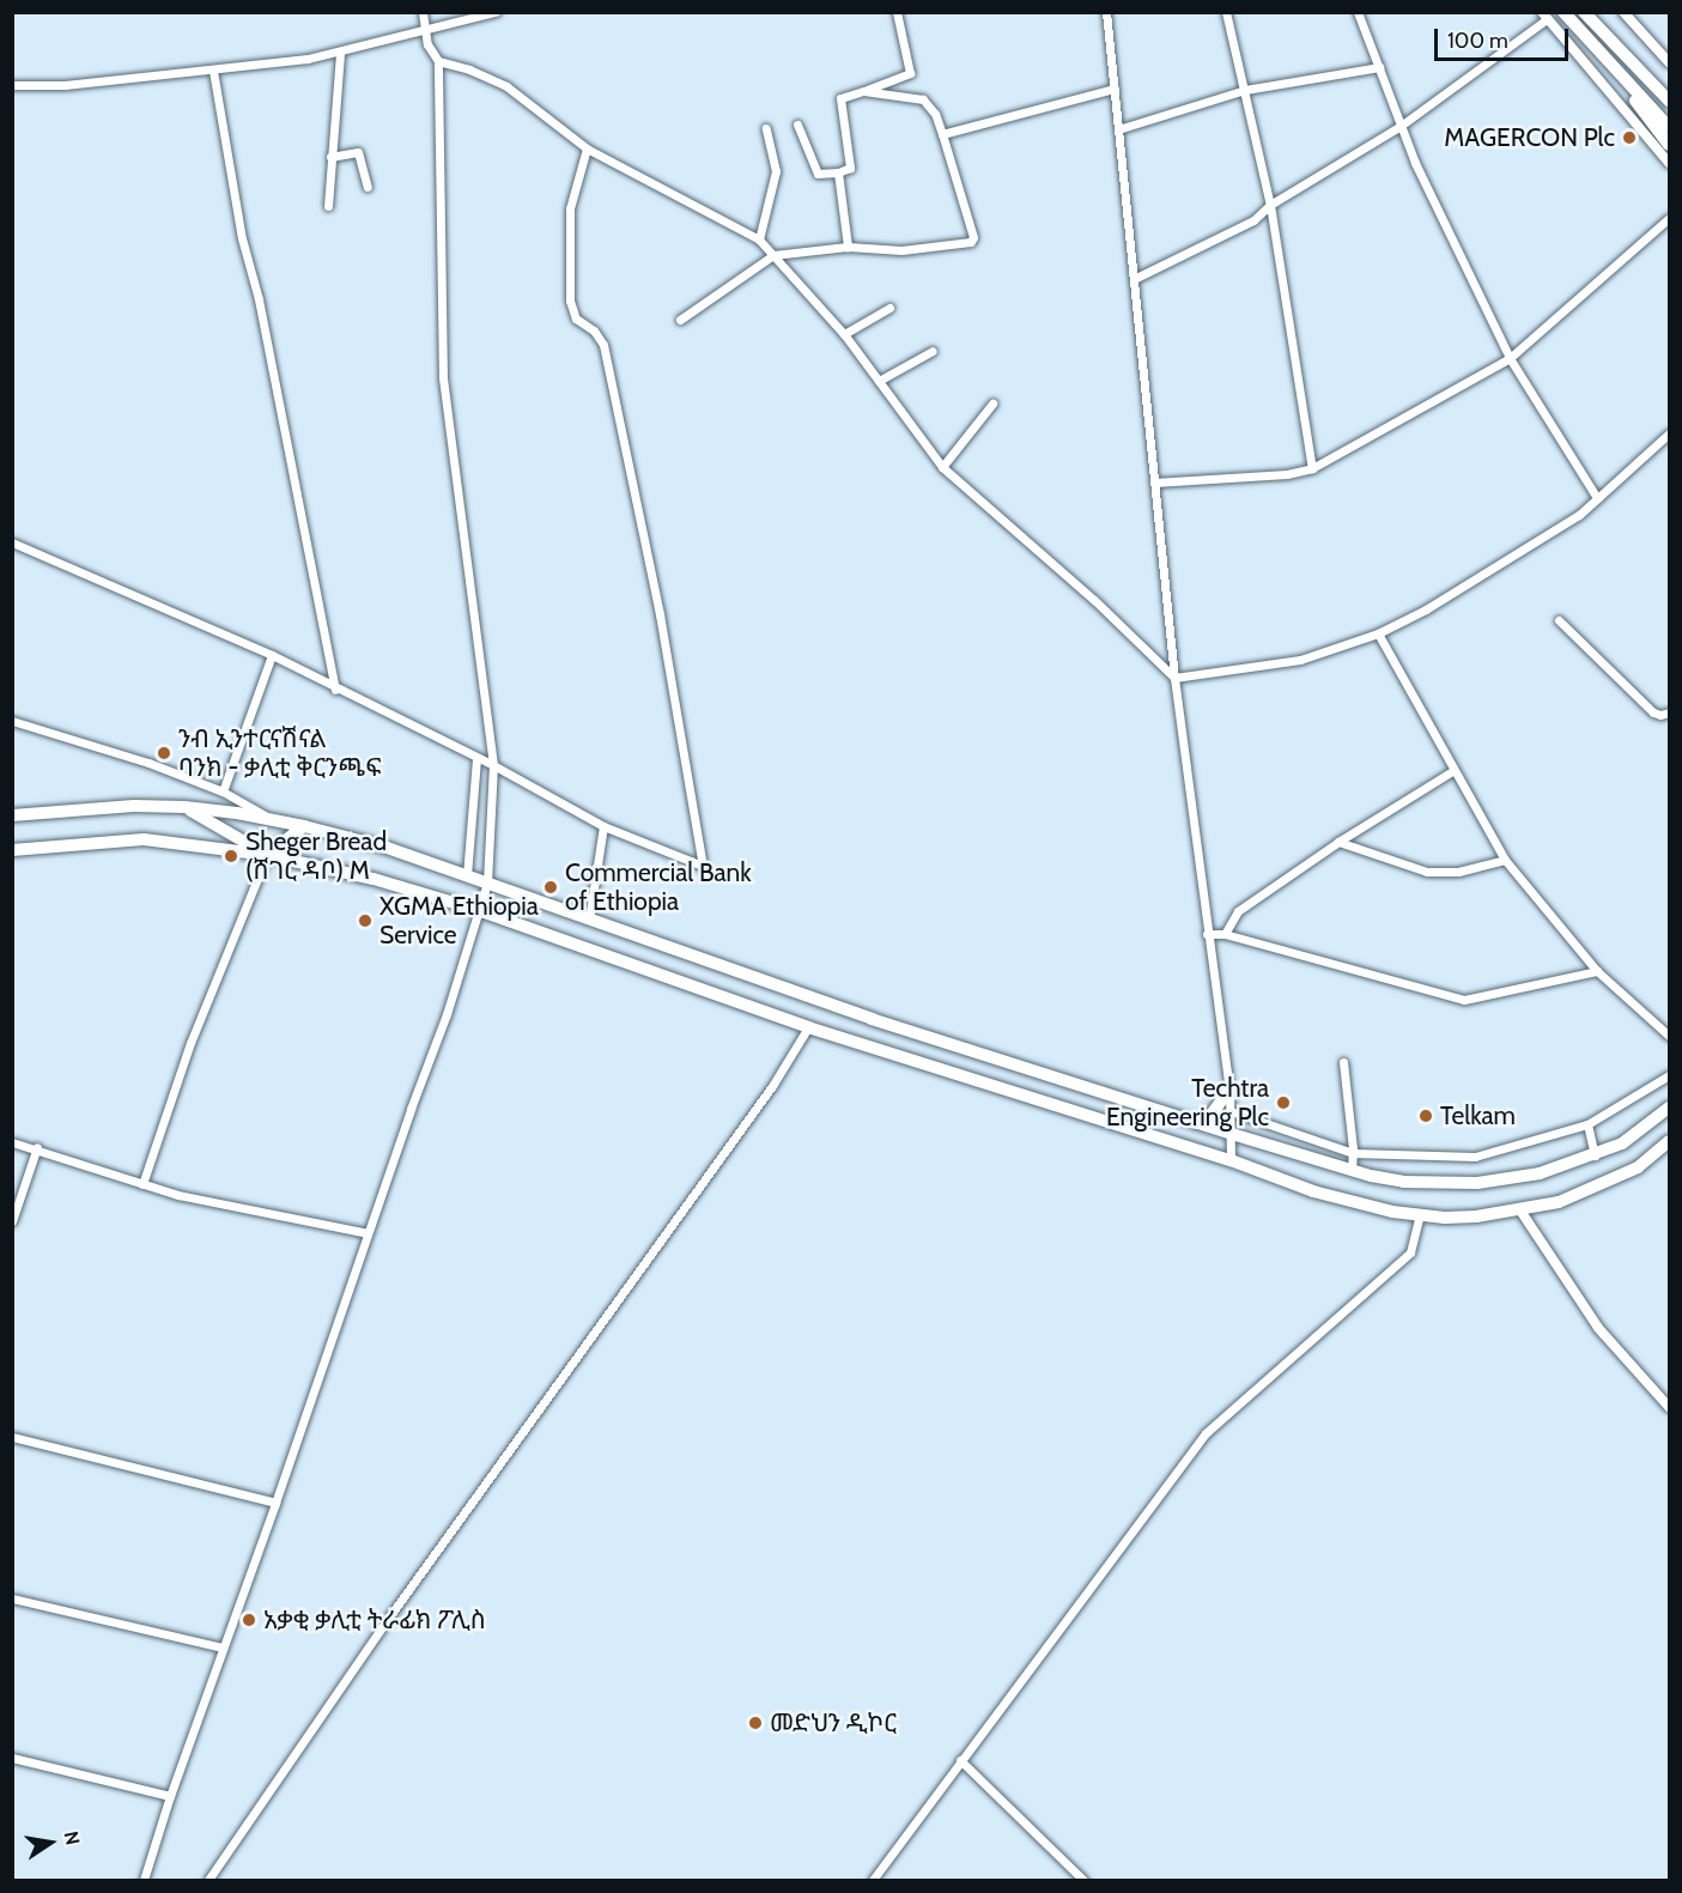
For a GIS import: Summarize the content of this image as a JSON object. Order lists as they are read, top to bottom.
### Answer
{
  "places": [
    "MAGERCON Plc",
    "ንብ ኢንተርናሽናል ባንክ - ቃሊቲ ቅርንጫፍ",
    "Sheger Bread (ሸገር ዳቦ) M",
    "Commercial Bank of Ethiopia",
    "XGMA Ethiopia Service",
    "Techtra Engineering Plc",
    "Telkam",
    "አቃቂ ቃሊቲ ትራፊክ ፖሊስ",
    "መድህን ዲኮር"
  ],
  "scale_bar": "100 m",
  "north": "right"
}
